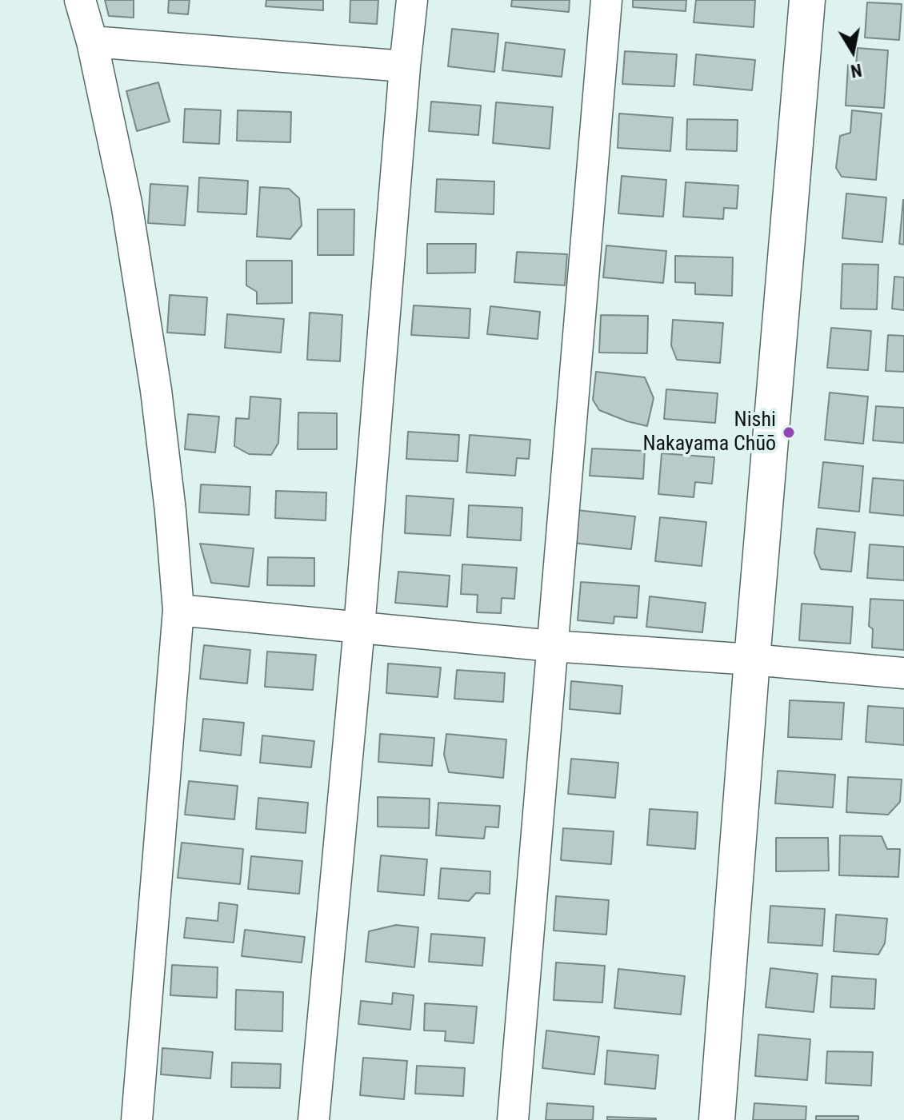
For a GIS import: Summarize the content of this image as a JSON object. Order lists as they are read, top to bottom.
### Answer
{
  "places": ["Nishi Nakayama Chūō"],
  "north": "bottom"
}
